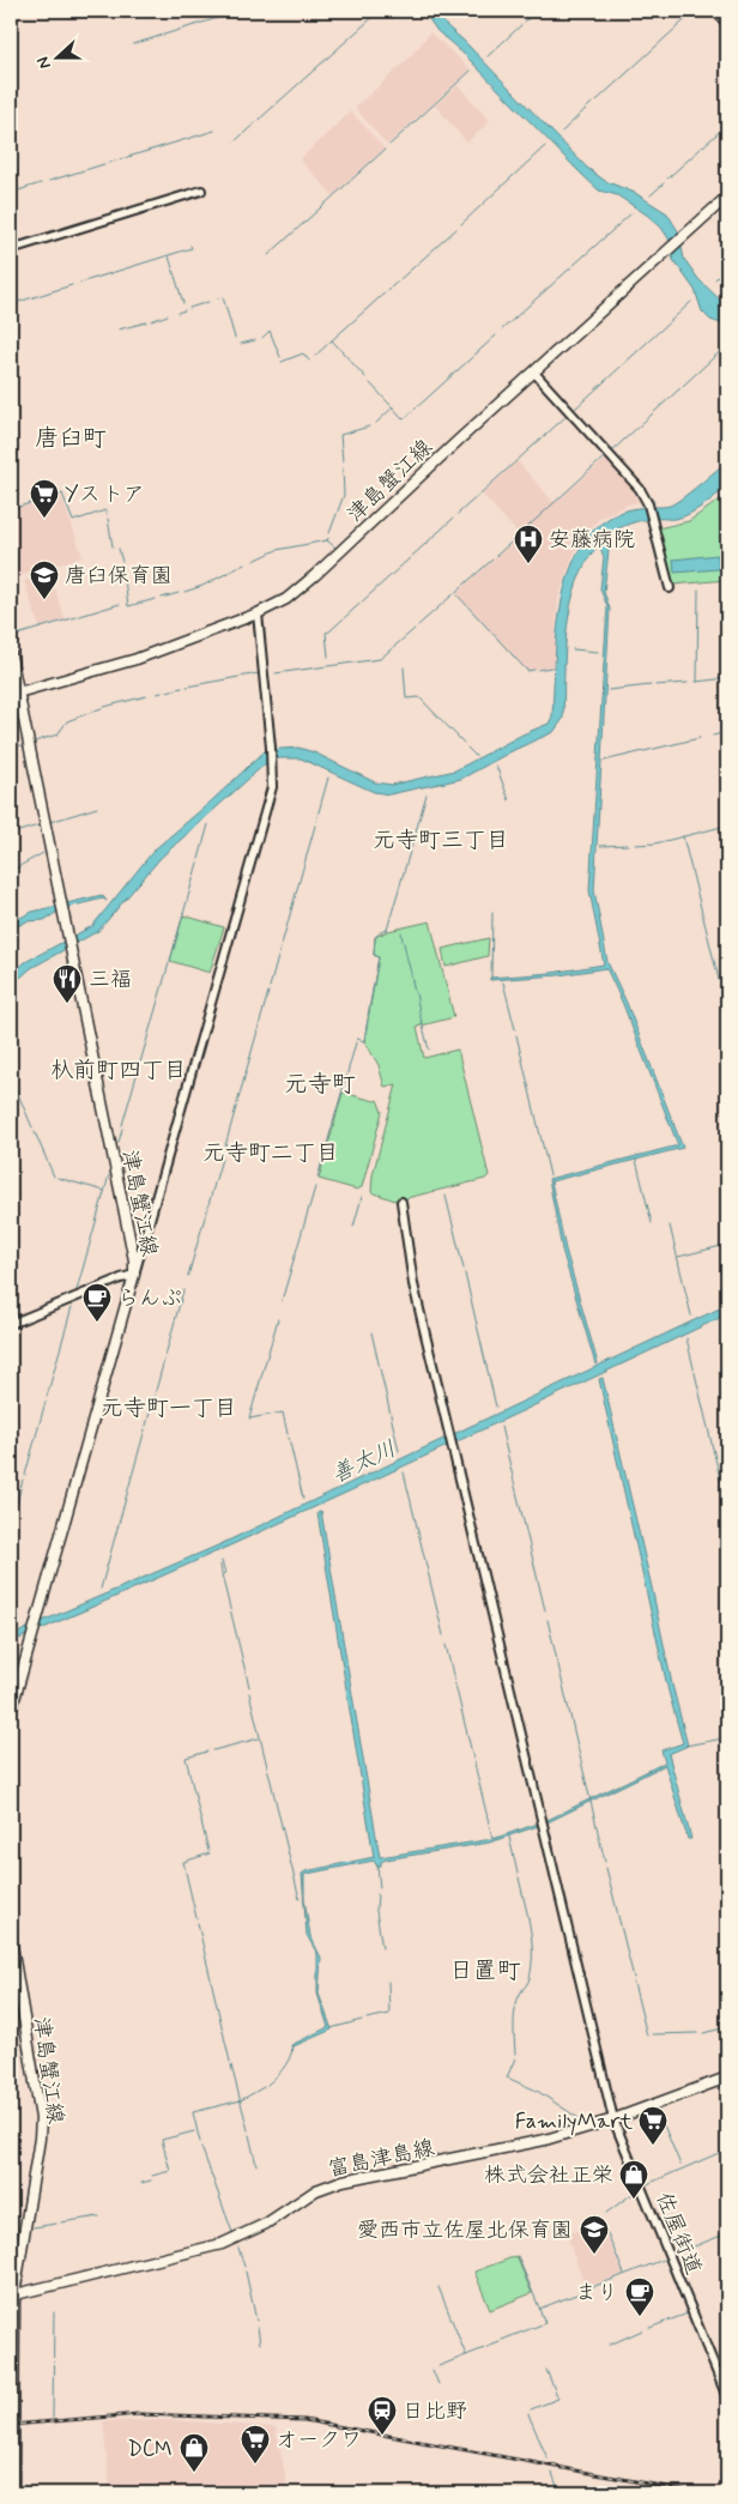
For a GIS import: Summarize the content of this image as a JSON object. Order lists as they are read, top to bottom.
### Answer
{
  "streets": {
    "main road": ["津島蟹江線", "富島津島線"],
    "street": ["佐屋街道"]
  },
  "crossings": [
    ["津島蟹江線", "富島津島線"],
    ["富島津島線", "佐屋街道"]
  ],
  "districts": [
    "唐臼町",
    "元寺町三丁目",
    "杁前町四丁目",
    "元寺町",
    "元寺町二丁目",
    "元寺町一丁目",
    "日置町"
  ],
  "water": ["善太川"],
  "places": {
    "supermarket": ["Yストア", "FamilyMart", "オークワ"],
    "hospital": ["安藤病院"],
    "school or university": ["唐臼保育園", "愛西市立佐屋北保育園"],
    "restaurant": ["三福"],
    "cafe": ["らんぷ", "まり"],
    "shop": ["株式会社正栄", "DCM"],
    "station": ["日比野"]
  },
  "north": "left"
}
